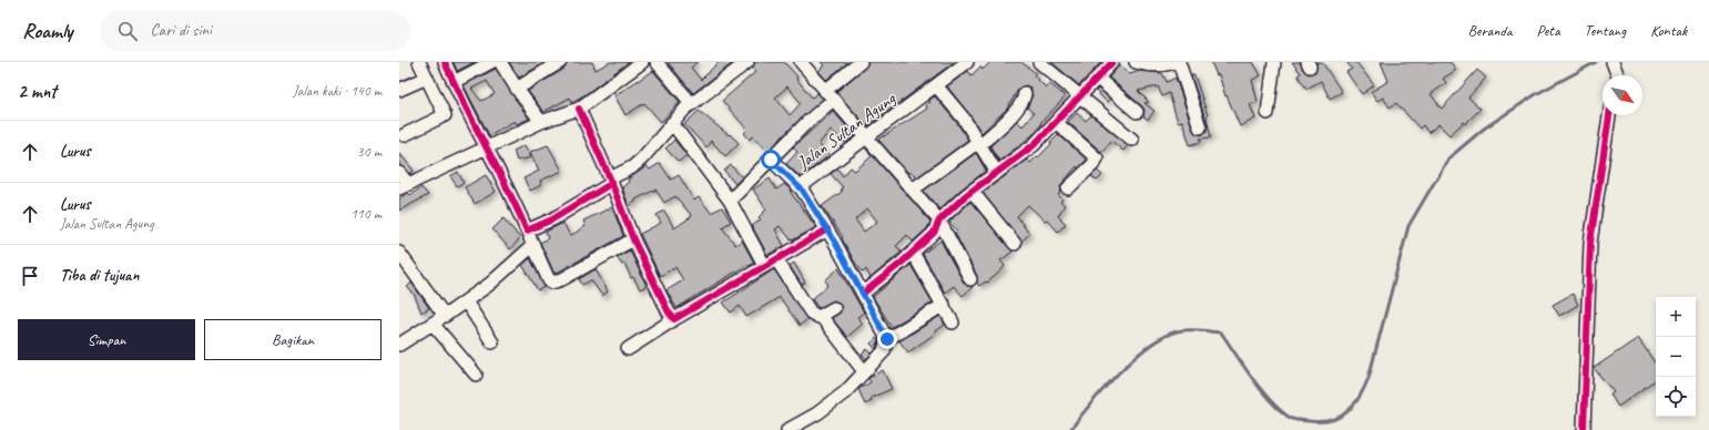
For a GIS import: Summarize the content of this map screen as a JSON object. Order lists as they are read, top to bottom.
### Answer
{
  "streets": {
    "street": ["Jalan Sultan Agung"]
  },
  "north": "bottom right",
  "page": {
    "header": "Roamly",
    "search": "Cari di sini",
    "nav": [
      "Beranda",
      "Peta",
      "Tentang",
      "Kontak"
    ],
    "heading": ["2 mnt", "Jalan kaki · 140 m"],
    "list": [
      ["Lurus", "30 m"],
      ["Lurus", "Jalan Sultan Agung", "110 m"],
      "Tiba di tujuan"
    ],
    "map_buttons": ["+", "−"],
    "buttons": ["Simpan", "Bagikan"]
  }
}
